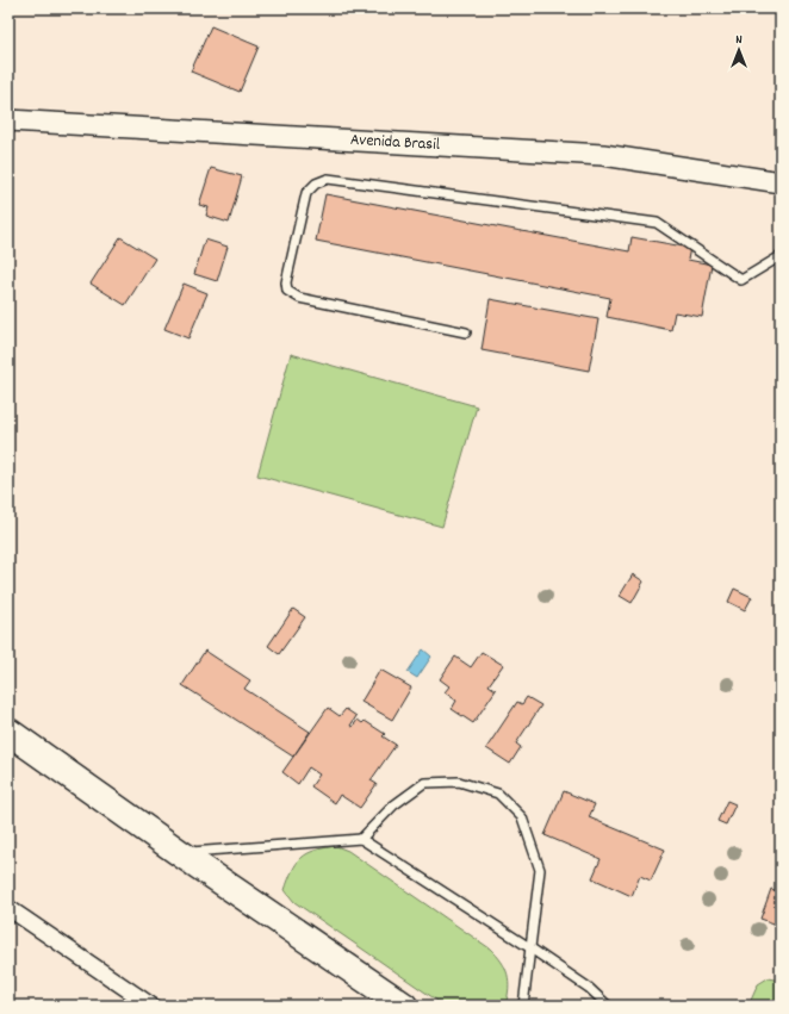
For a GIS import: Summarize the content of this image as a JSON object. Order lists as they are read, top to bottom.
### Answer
{
  "streets": {
    "street": ["Avenida Brasil"]
  },
  "north": "top"
}
